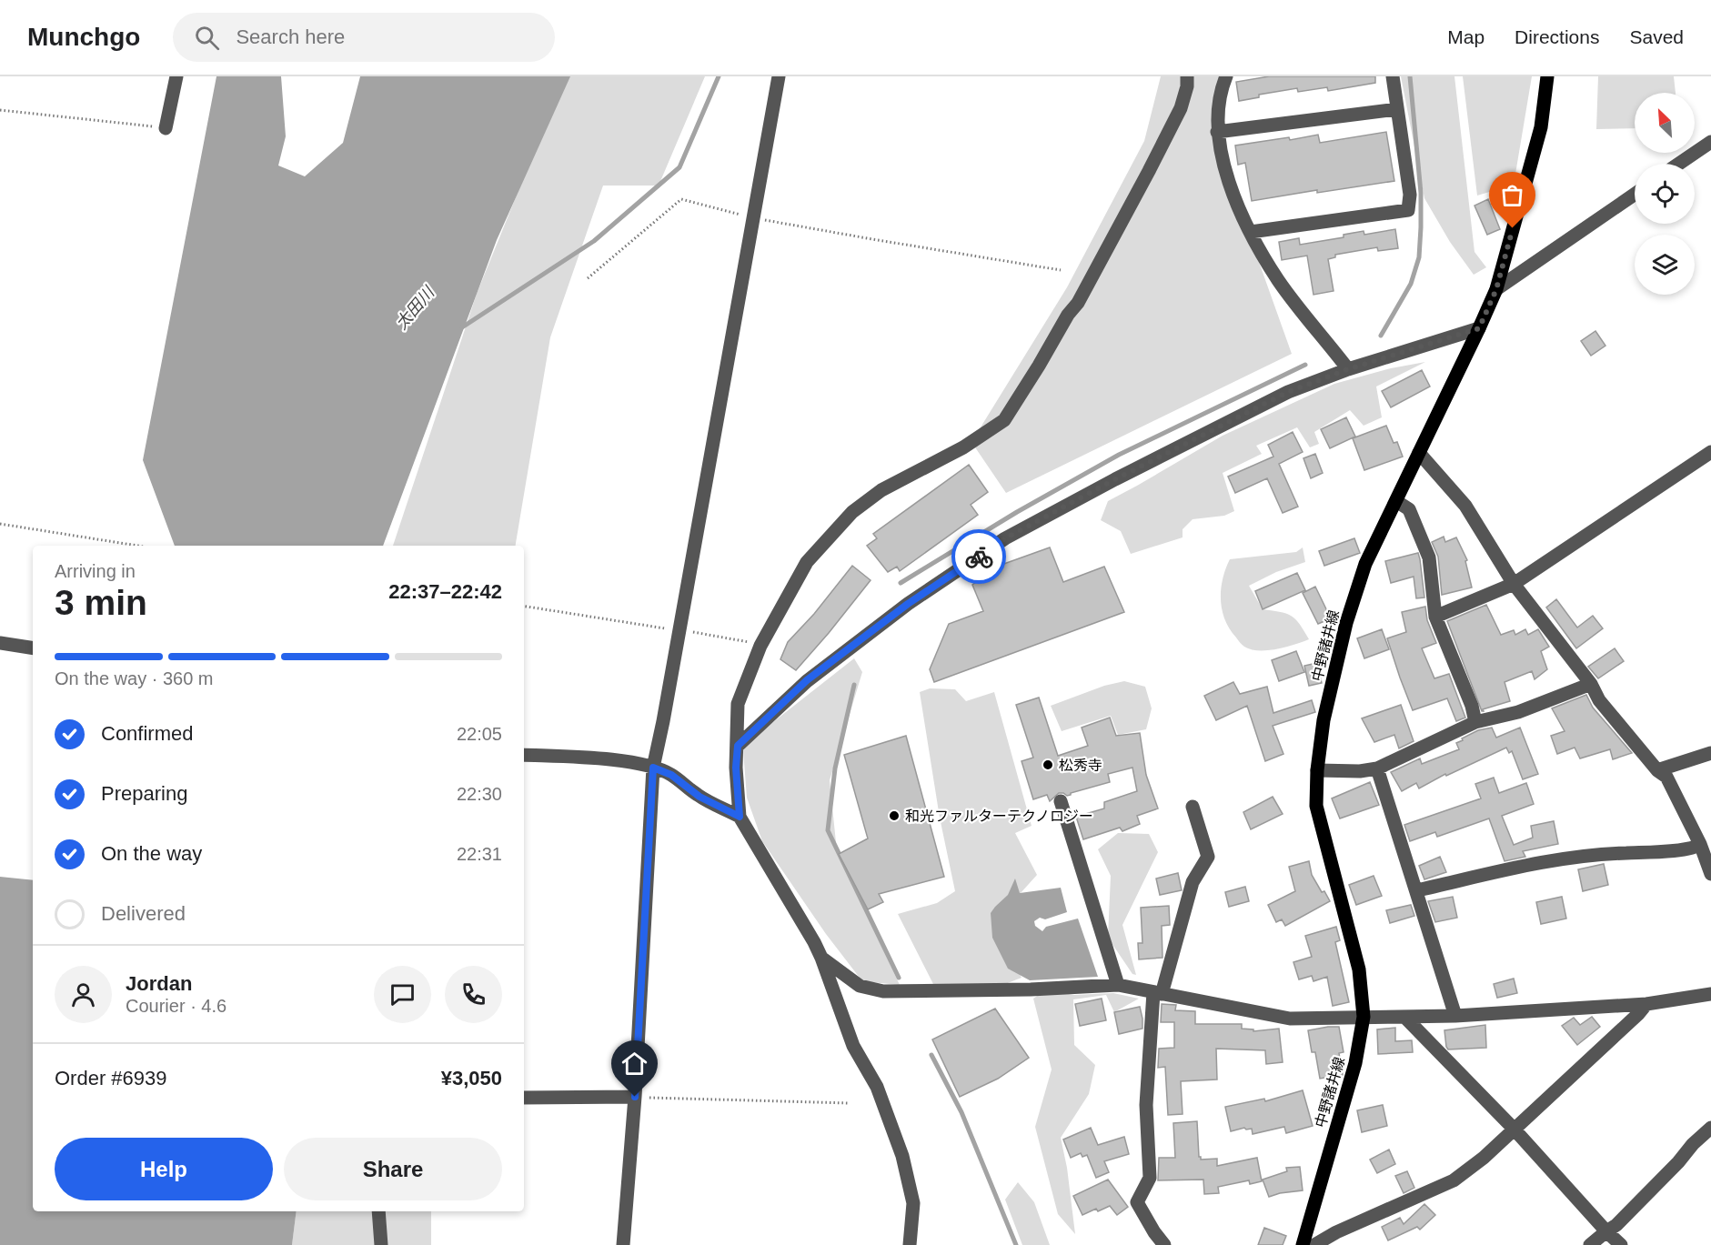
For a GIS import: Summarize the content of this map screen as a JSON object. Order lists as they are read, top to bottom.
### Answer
{
  "streets": {
    "main road": ["中野諸井線"]
  },
  "water": ["太田川"],
  "places": ["松秀寺", "和光ファルターテクノロジー"],
  "north": "top left",
  "page": {
    "header": "Munchgo",
    "search": "Search here",
    "nav": ["Map", "Directions", "Saved"],
    "heading": ["3 min", "Arriving in", "22:37–22:42"],
    "panel": [
      "Jordan",
      "Courier · 4.6",
      "Order #6939",
      "¥3,050"
    ],
    "bar": "On the way · 360 m",
    "list": [
      ["Confirmed", "22:05"],
      ["Preparing", "22:30"],
      ["On the way", "22:31"],
      "Delivered"
    ],
    "buttons": ["Help", "Share"]
  }
}
